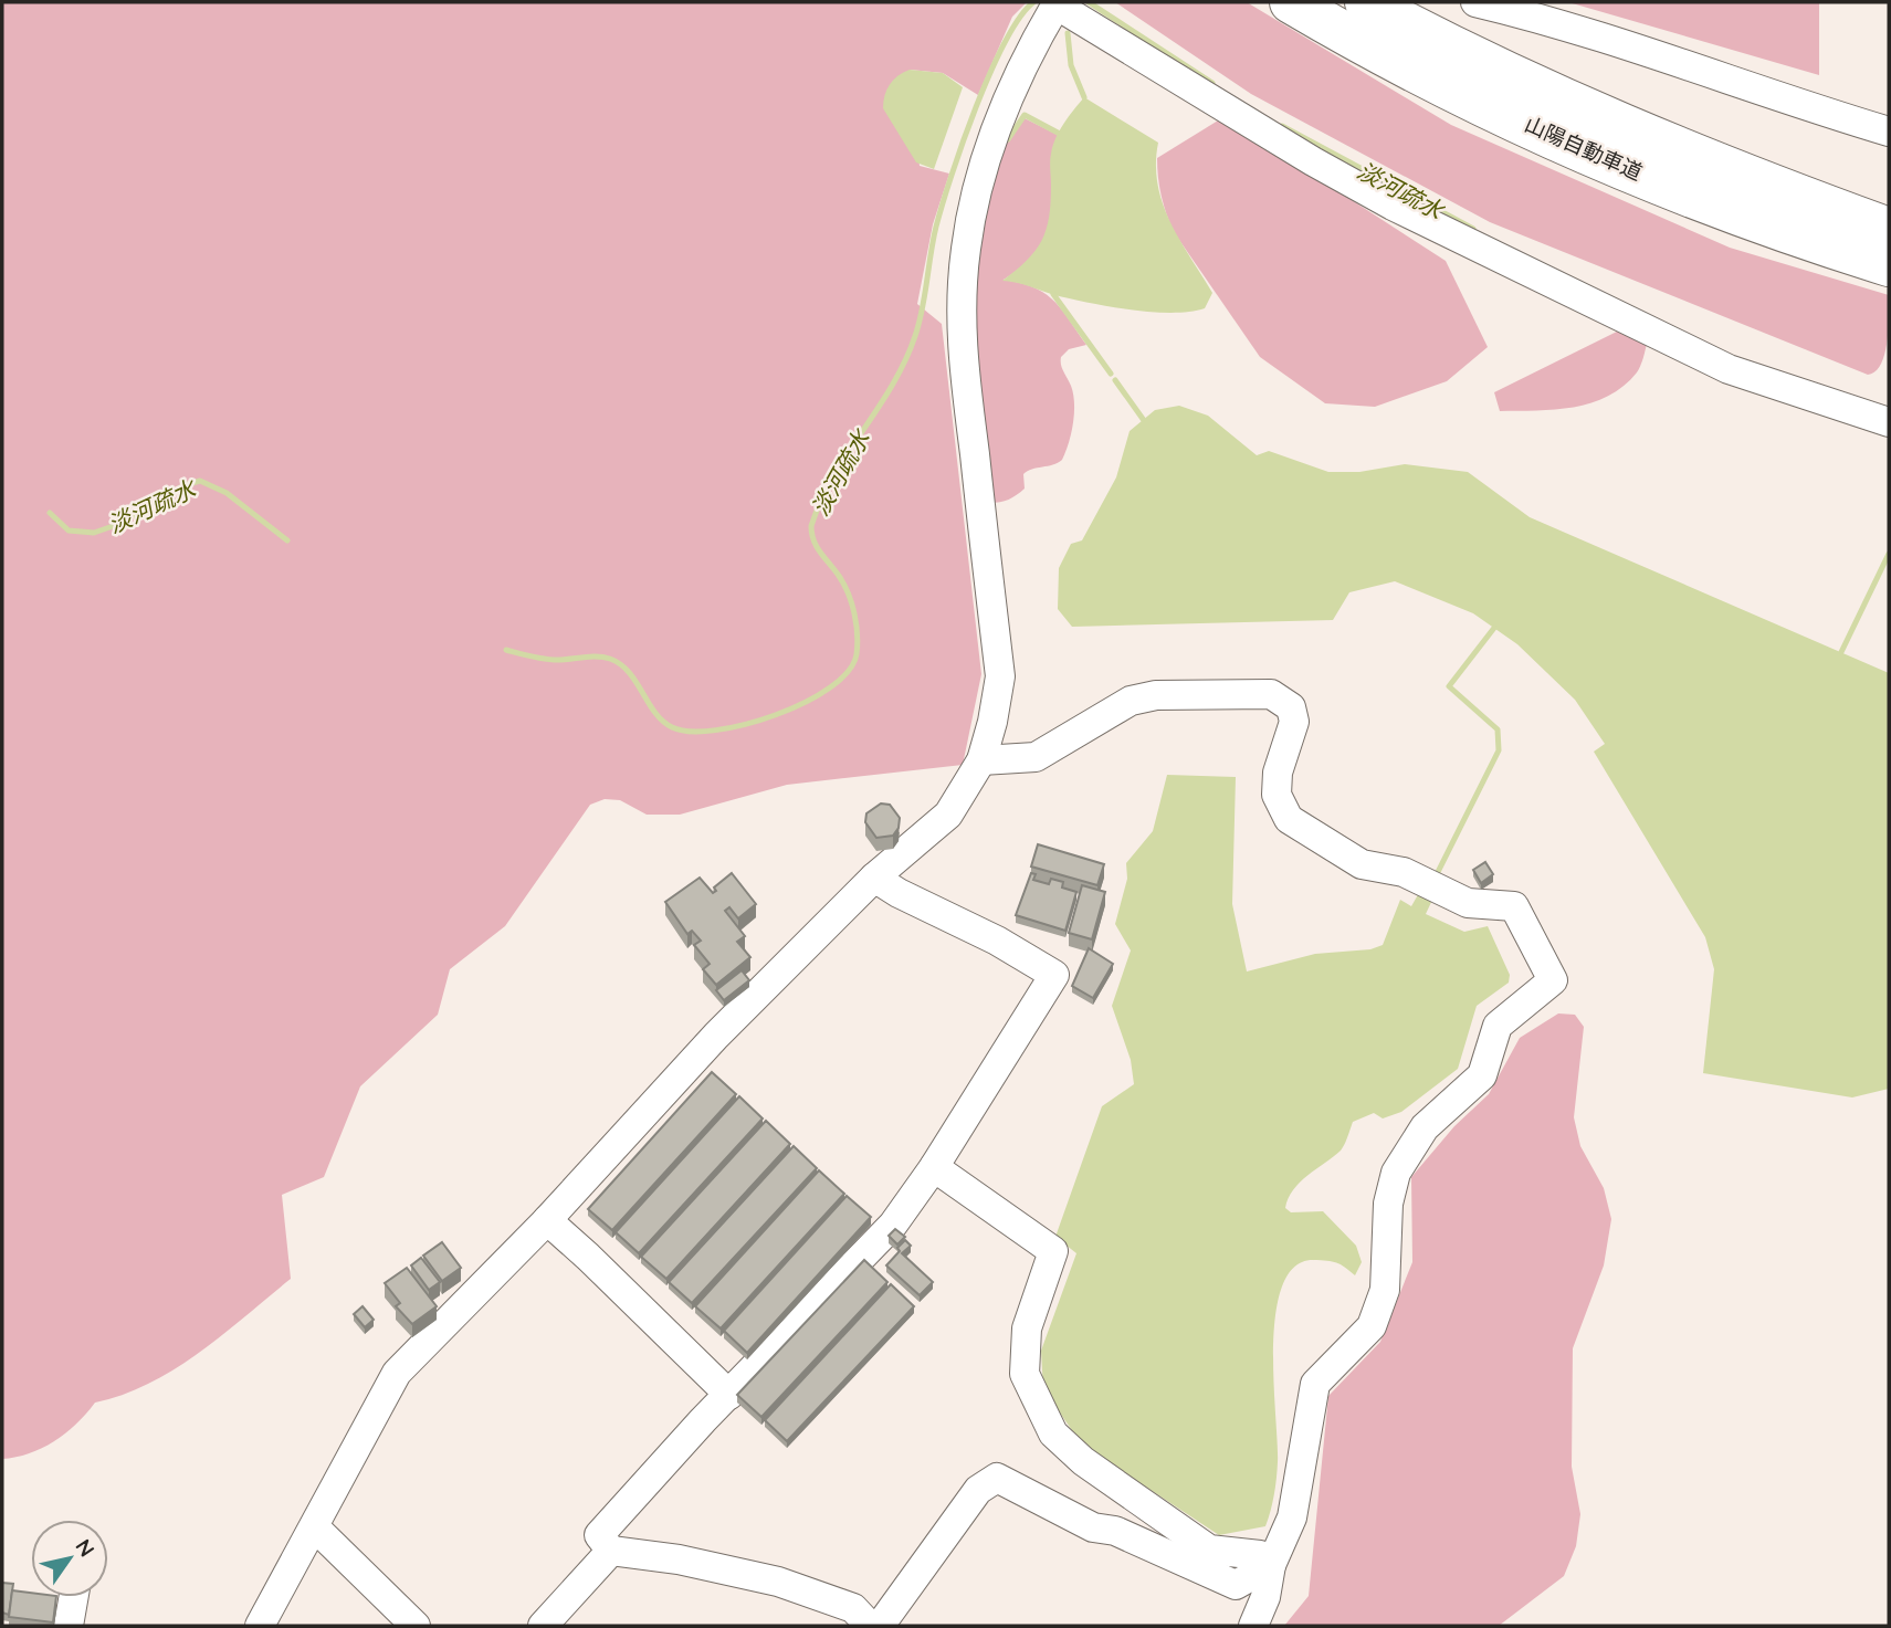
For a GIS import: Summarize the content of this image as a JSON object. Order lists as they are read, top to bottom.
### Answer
{
  "streets": {
    "highway": ["山陽自動車道"]
  },
  "water": ["淡河疏水"],
  "north": "top right"
}
